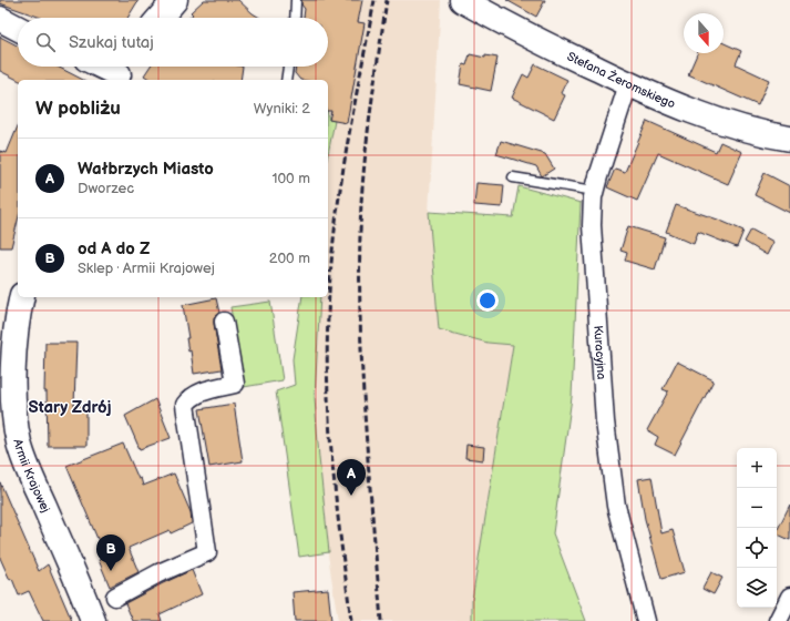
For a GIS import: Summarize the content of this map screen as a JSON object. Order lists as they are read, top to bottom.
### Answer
{
  "streets": {
    "main road": ["Stefana Żeromskiego", "Armii Krajowej"],
    "street": ["Kuracyjna"]
  },
  "crossings": [
    ["Stefana Żeromskiego", "Kuracyjna"]
  ],
  "districts": ["Stary Zdrój"],
  "north": "bottom",
  "page": {
    "search": "Szukaj tutaj",
    "heading": ["W pobliżu", "Wyniki: 2"],
    "list": [
      {
        "mark": "A",
        "name": "Wałbrzych Miasto",
        "note": "Dworzec",
        "value": "100 m"
      },
      {
        "mark": "B",
        "name": "od A do Z",
        "note": "Sklep · Armii Krajowej",
        "value": "200 m"
      }
    ],
    "map_buttons": ["+", "−"],
    "pins": ["A", "B"]
  }
}
